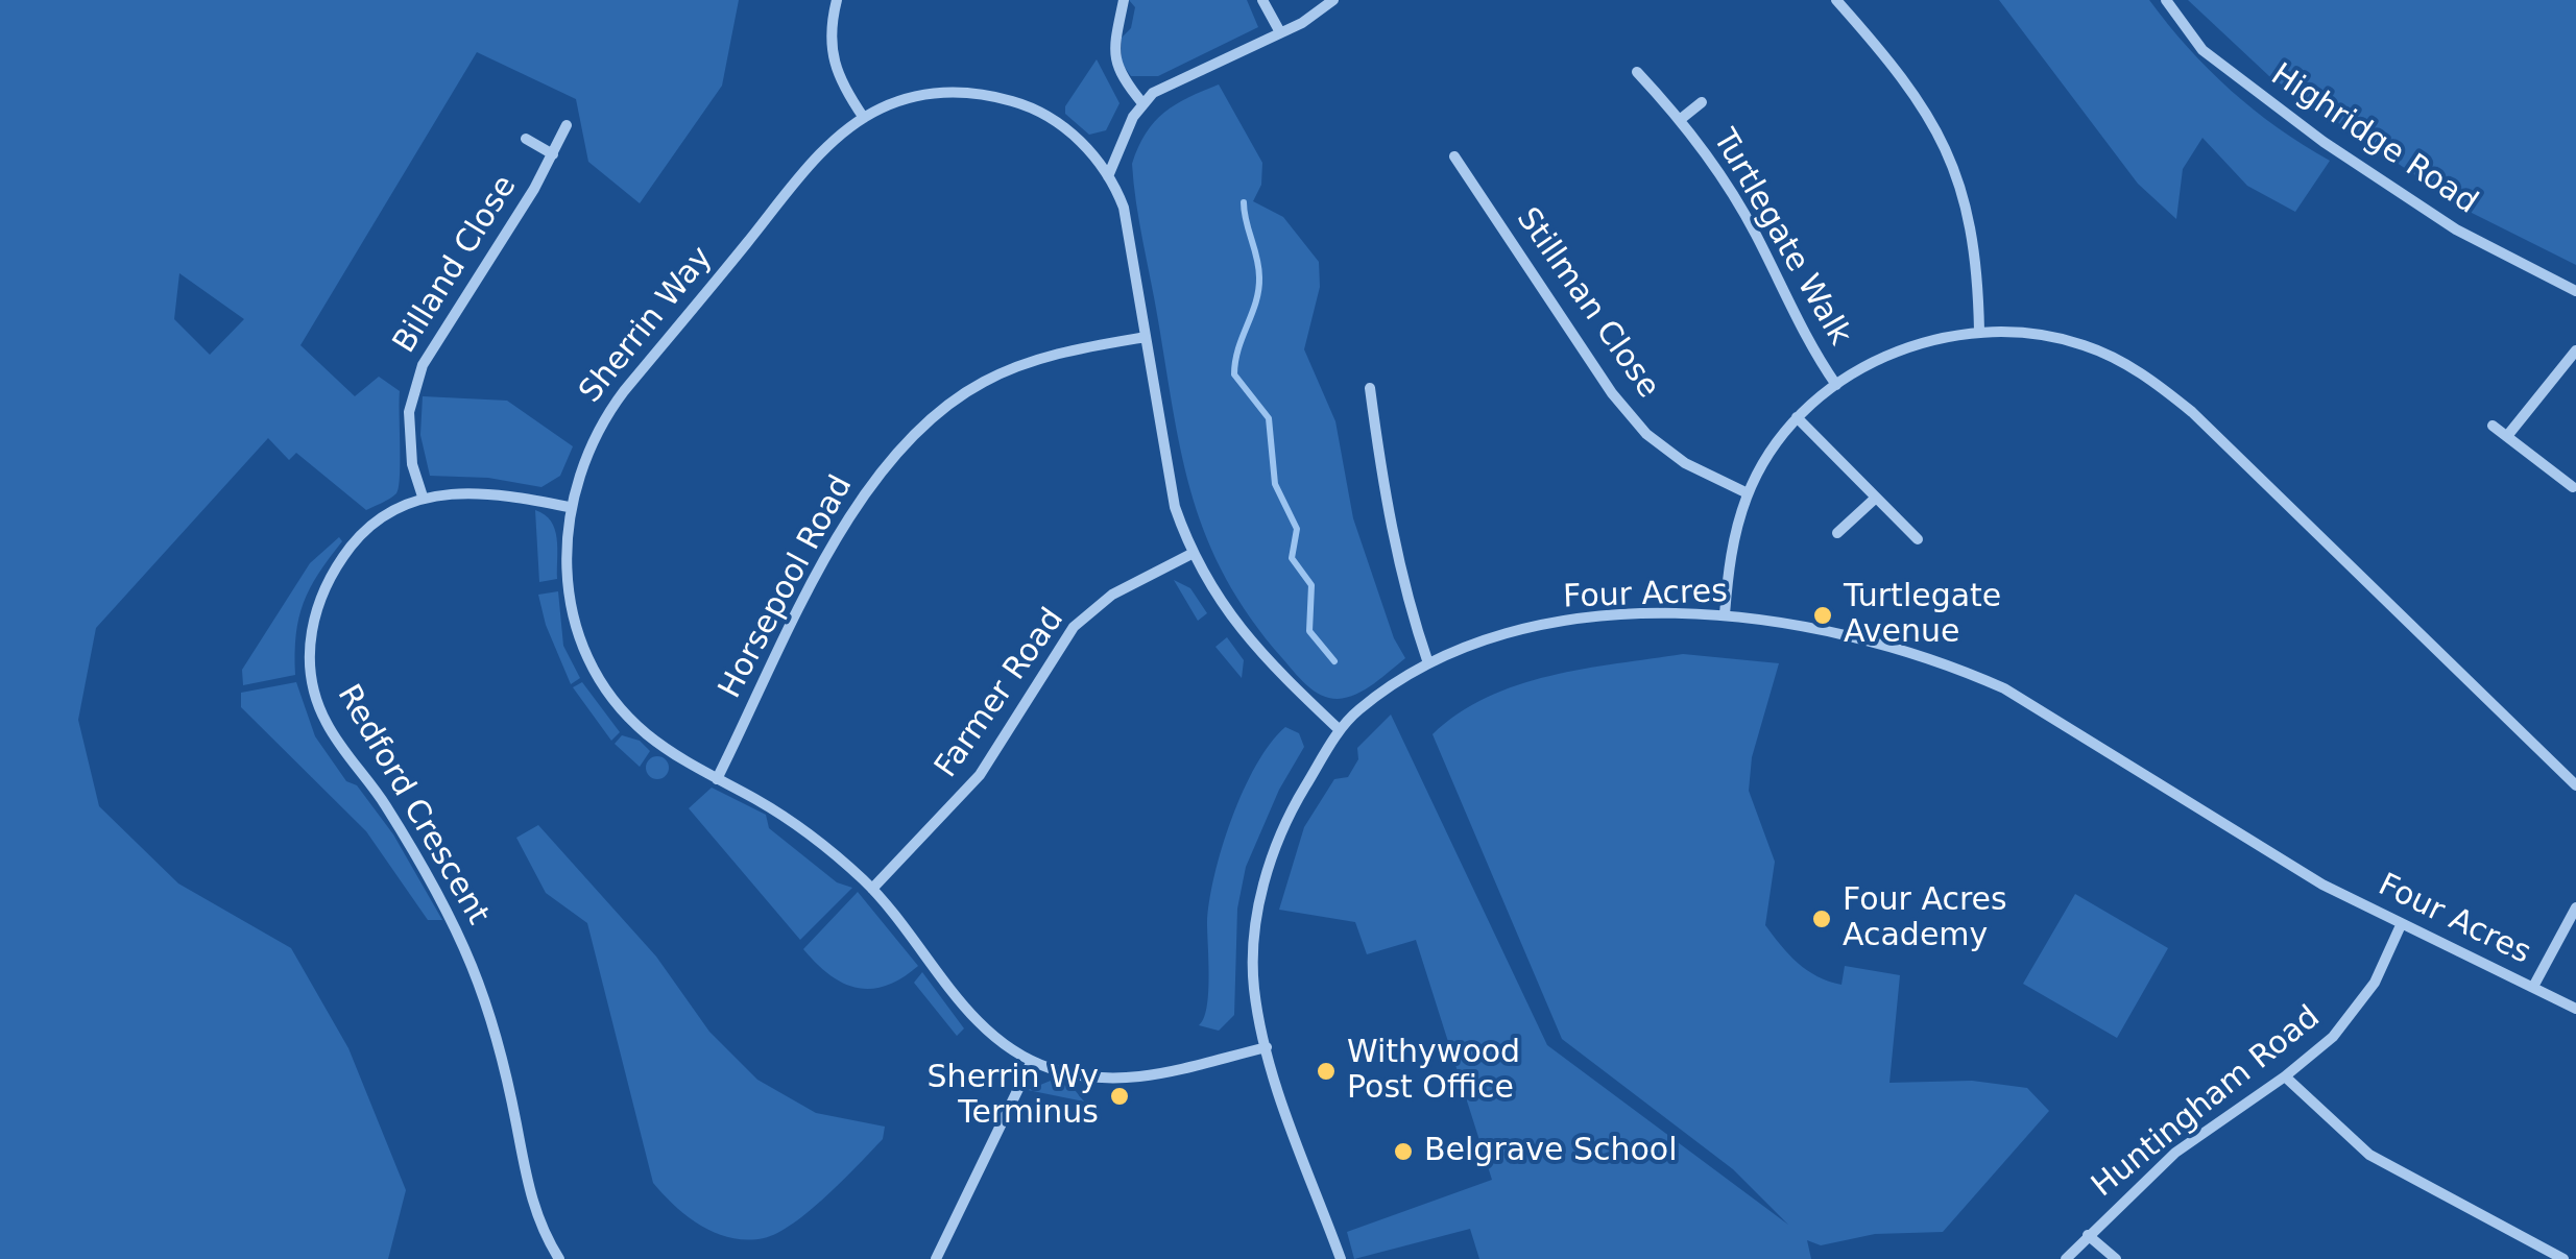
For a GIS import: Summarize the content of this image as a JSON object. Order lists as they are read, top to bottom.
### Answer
{
  "streets": {
    "street": [
      "Highridge Road",
      "Turtlegate Walk",
      "Billand Close",
      "Stillman Close",
      "Sherrin Way",
      "Horsepool Road",
      "Four Acres",
      "Farmer Road",
      "Redford Crescent",
      "Huntingham Road"
    ]
  },
  "crossings": [
    ["Billand Close", "Redford Crescent"],
    ["Sherrin Way", "Horsepool Road"],
    ["Sherrin Way", "Four Acres"],
    ["Sherrin Way", "Farmer Road"],
    ["Sherrin Way", "Redford Crescent"],
    ["Four Acres", "Huntingham Road"]
  ],
  "places": [
    "Turtlegate Avenue",
    "Four Acres Academy",
    "Withywood Post Office",
    "Sherrin Wy Terminus",
    "Belgrave School"
  ]
}
